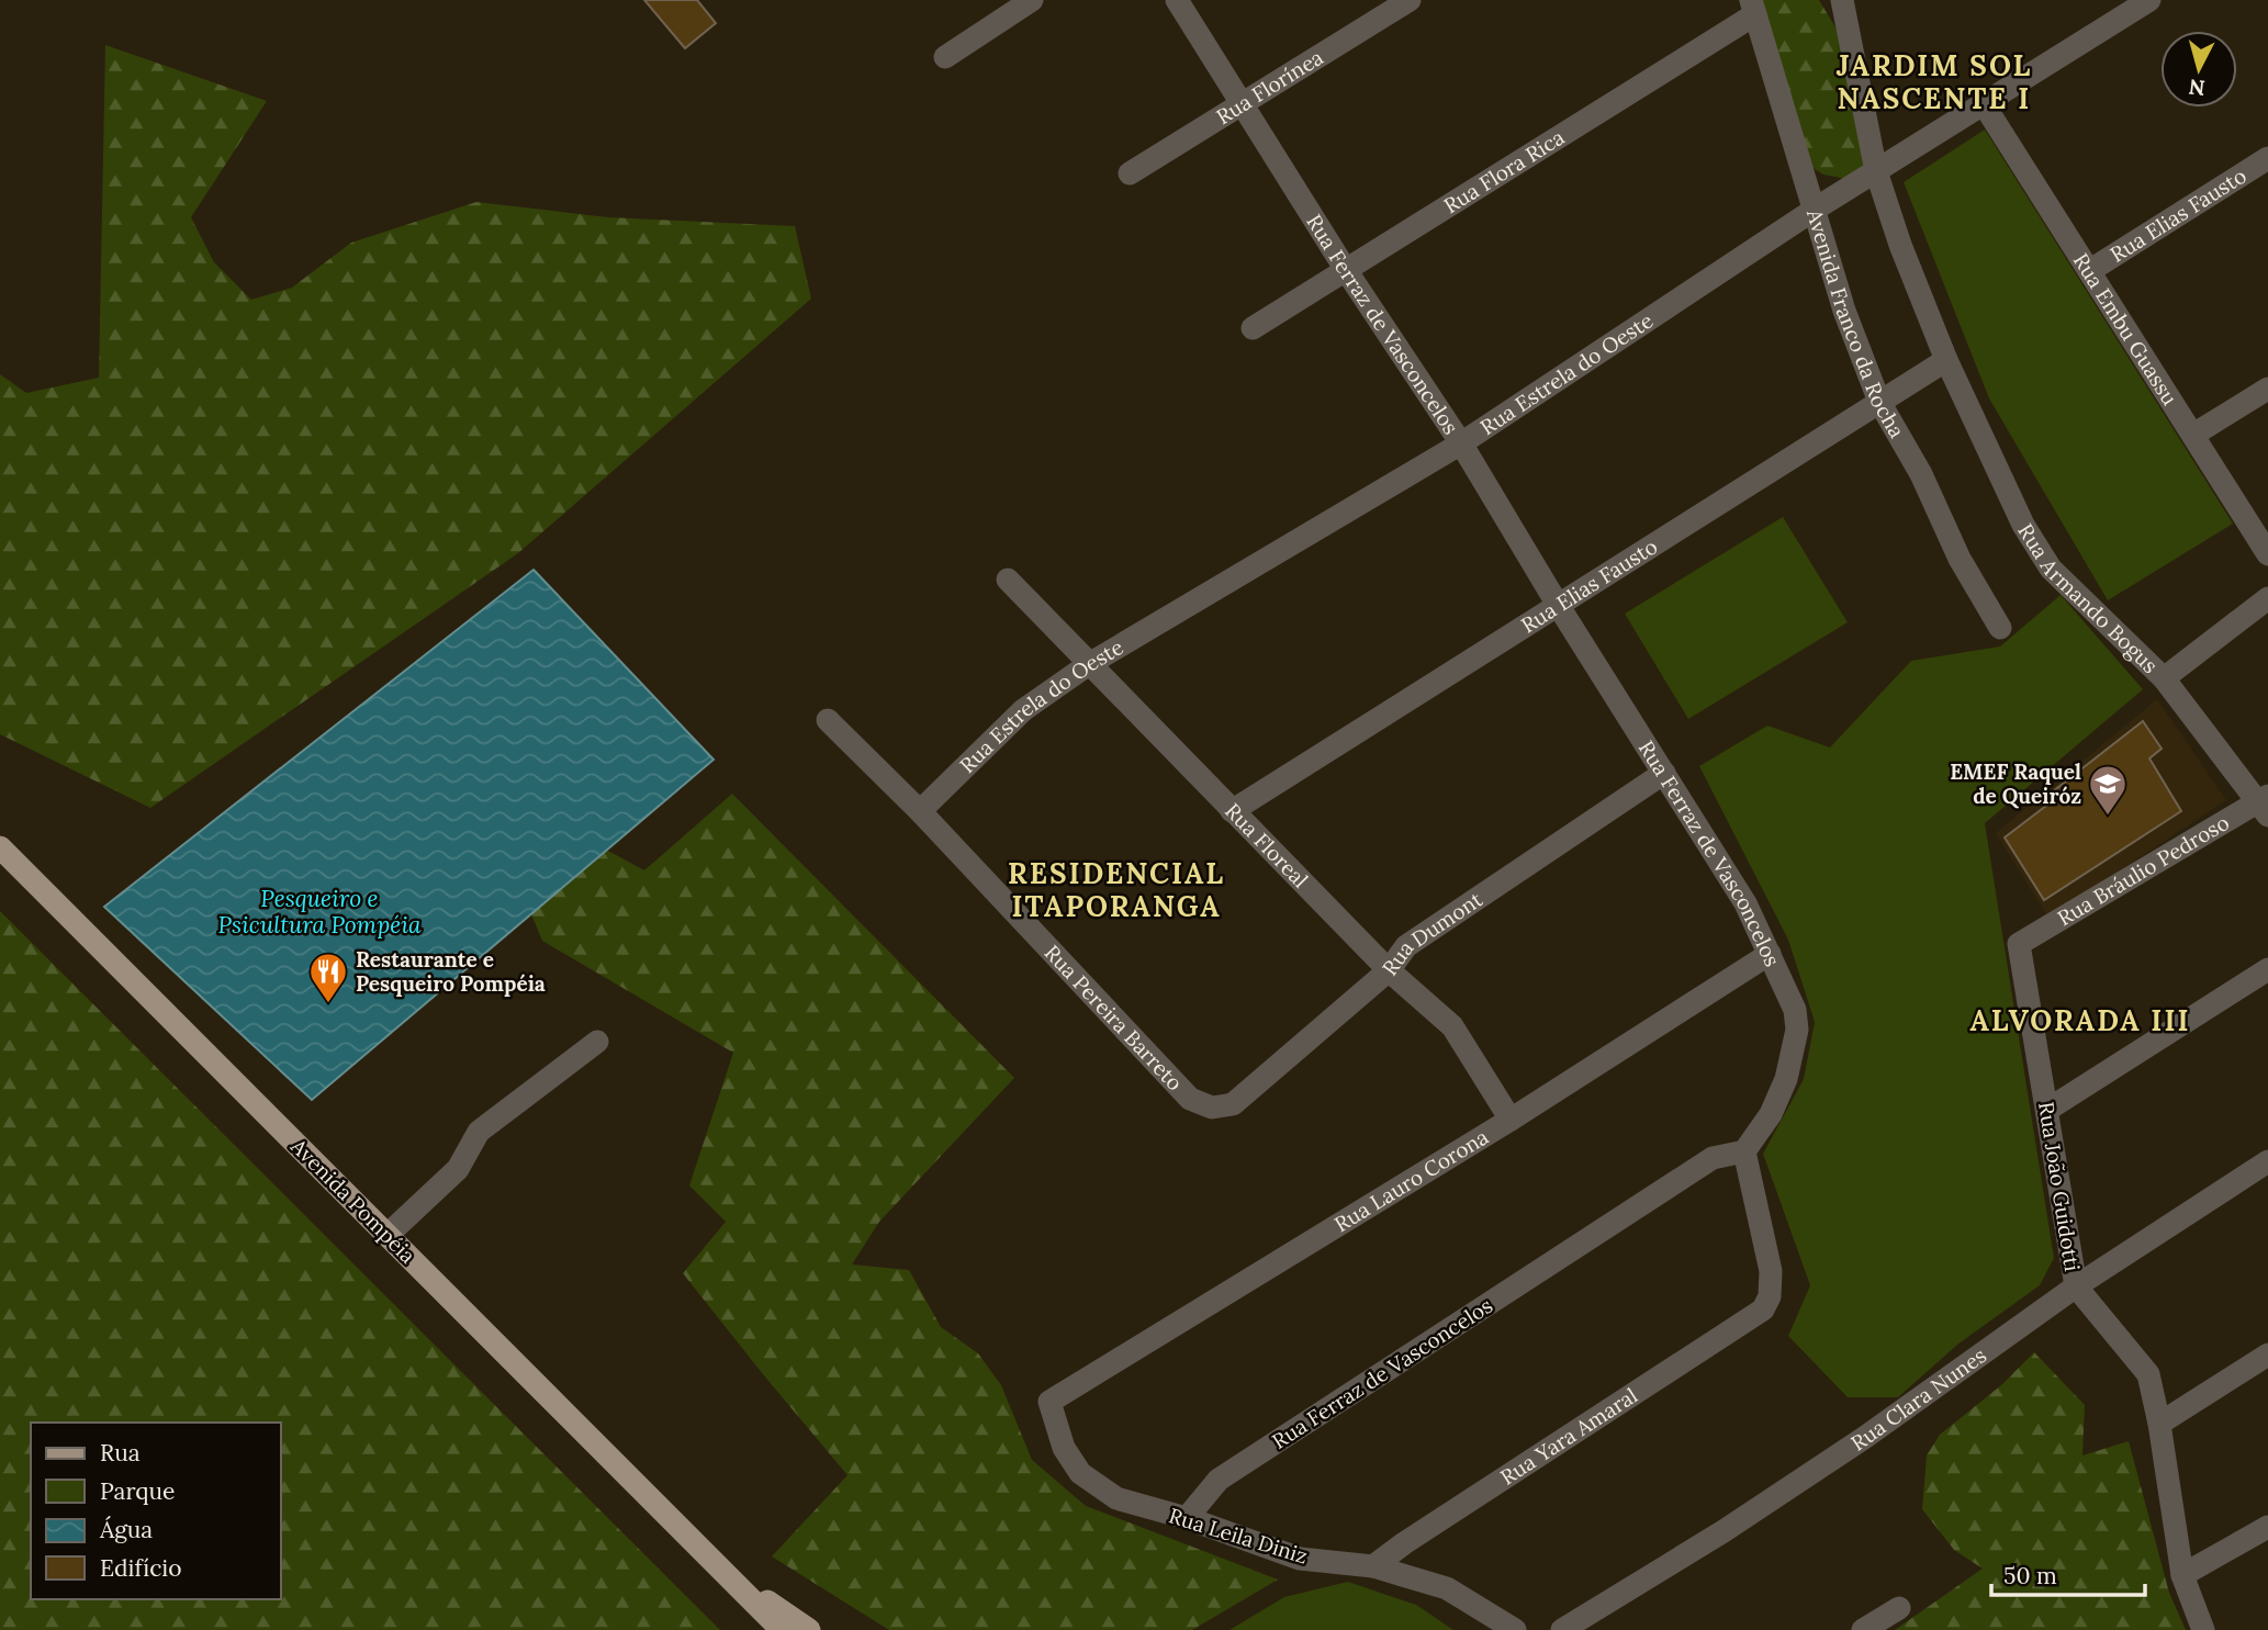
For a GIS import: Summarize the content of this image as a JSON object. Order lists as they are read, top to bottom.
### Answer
{
  "streets": {
    "main road": ["Avenida Pompéia"],
    "street": [
      "Rua Florínea",
      "Rua Flora Rica",
      "Rua Elias Fausto",
      "Avenida Franco da Rocha",
      "Rua Ferraz de Vasconcelos",
      "Rua Embu Guassu",
      "Rua Estrela do Oeste",
      "Rua Armando Bogus",
      "Rua Floreal",
      "Rua Bráulio Pedroso",
      "Rua Dumont",
      "Rua Pereira Barreto",
      "Rua Lauro Corona",
      "Rua João Guidotti",
      "Rua Clara Nunes",
      "Rua Yara Amaral",
      "Rua Leila Diniz"
    ]
  },
  "crossings": [
    ["Rua Florínea", "Rua Ferraz de Vasconcelos"],
    ["Rua Flora Rica", "Avenida Franco da Rocha"],
    ["Rua Flora Rica", "Rua Ferraz de Vasconcelos"],
    ["Rua Elias Fausto", "Avenida Franco da Rocha"],
    ["Rua Elias Fausto", "Rua Ferraz de Vasconcelos"],
    ["Rua Elias Fausto", "Rua Embu Guassu"],
    ["Rua Elias Fausto", "Rua Armando Bogus"],
    ["Rua Elias Fausto", "Rua Floreal"],
    ["Avenida Franco da Rocha", "Rua Estrela do Oeste"],
    ["Rua Ferraz de Vasconcelos", "Rua Estrela do Oeste"],
    ["Rua Ferraz de Vasconcelos", "Rua Dumont"],
    ["Rua Ferraz de Vasconcelos", "Rua Lauro Corona"],
    ["Rua Ferraz de Vasconcelos", "Rua Yara Amaral"],
    ["Rua Ferraz de Vasconcelos", "Rua Leila Diniz"],
    ["Rua Embu Guassu", "Rua Estrela do Oeste"],
    ["Rua Estrela do Oeste", "Rua Floreal"],
    ["Rua Estrela do Oeste", "Rua Pereira Barreto"],
    ["Rua Armando Bogus", "Rua Bráulio Pedroso"],
    ["Rua Floreal", "Rua Dumont"],
    ["Rua Floreal", "Rua Lauro Corona"],
    ["Rua Bráulio Pedroso", "Rua João Guidotti"],
    ["Rua Dumont", "Rua Pereira Barreto"],
    ["Rua Lauro Corona", "Rua Leila Diniz"],
    ["Rua João Guidotti", "Rua Clara Nunes"],
    ["Rua Yara Amaral", "Rua Leila Diniz"]
  ],
  "districts": ["JARDIM SOL NASCENTE I", "RESIDENCIAL ITAPORANGA", "ALVORADA III"],
  "water": ["Pesqueiro e Psicultura Pompéia"],
  "places": {
    "school or university": ["EMEF Raquel de Queiróz"],
    "restaurant": ["Restaurante e Pesqueiro Pompéia"]
  },
  "legend": [
    "Rua",
    "Parque",
    "Água",
    "Edifício"
  ],
  "scale_bar": "50 m",
  "north": "bottom"
}
